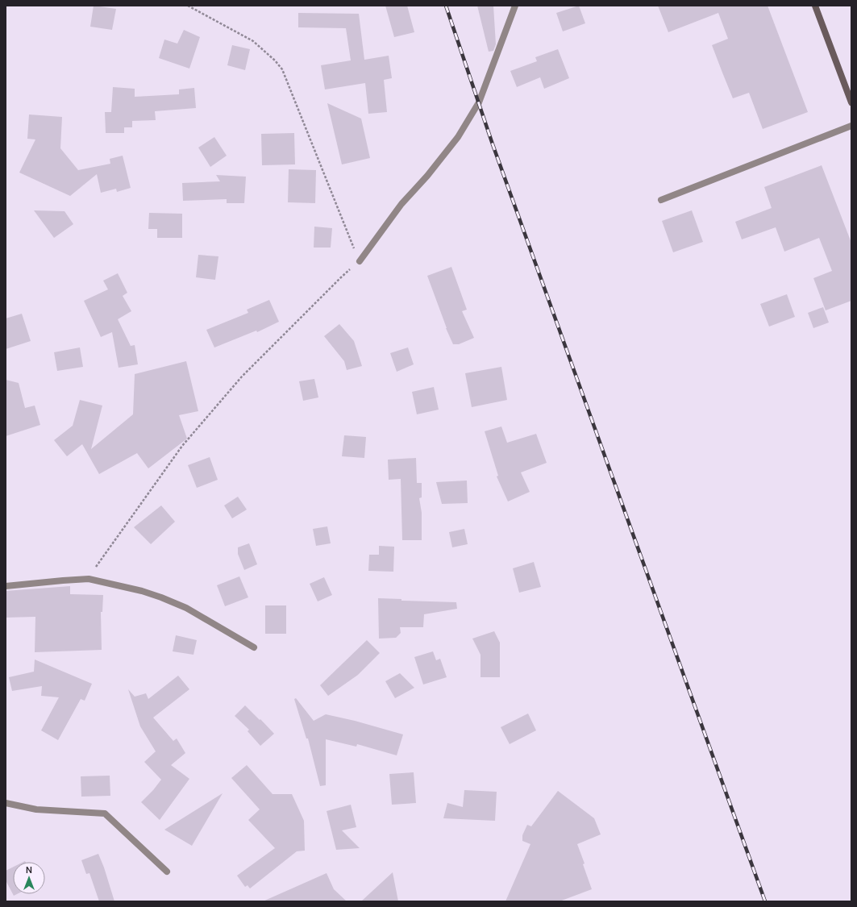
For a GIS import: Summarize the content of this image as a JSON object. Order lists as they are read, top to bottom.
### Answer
{
  "north": "top"
}
